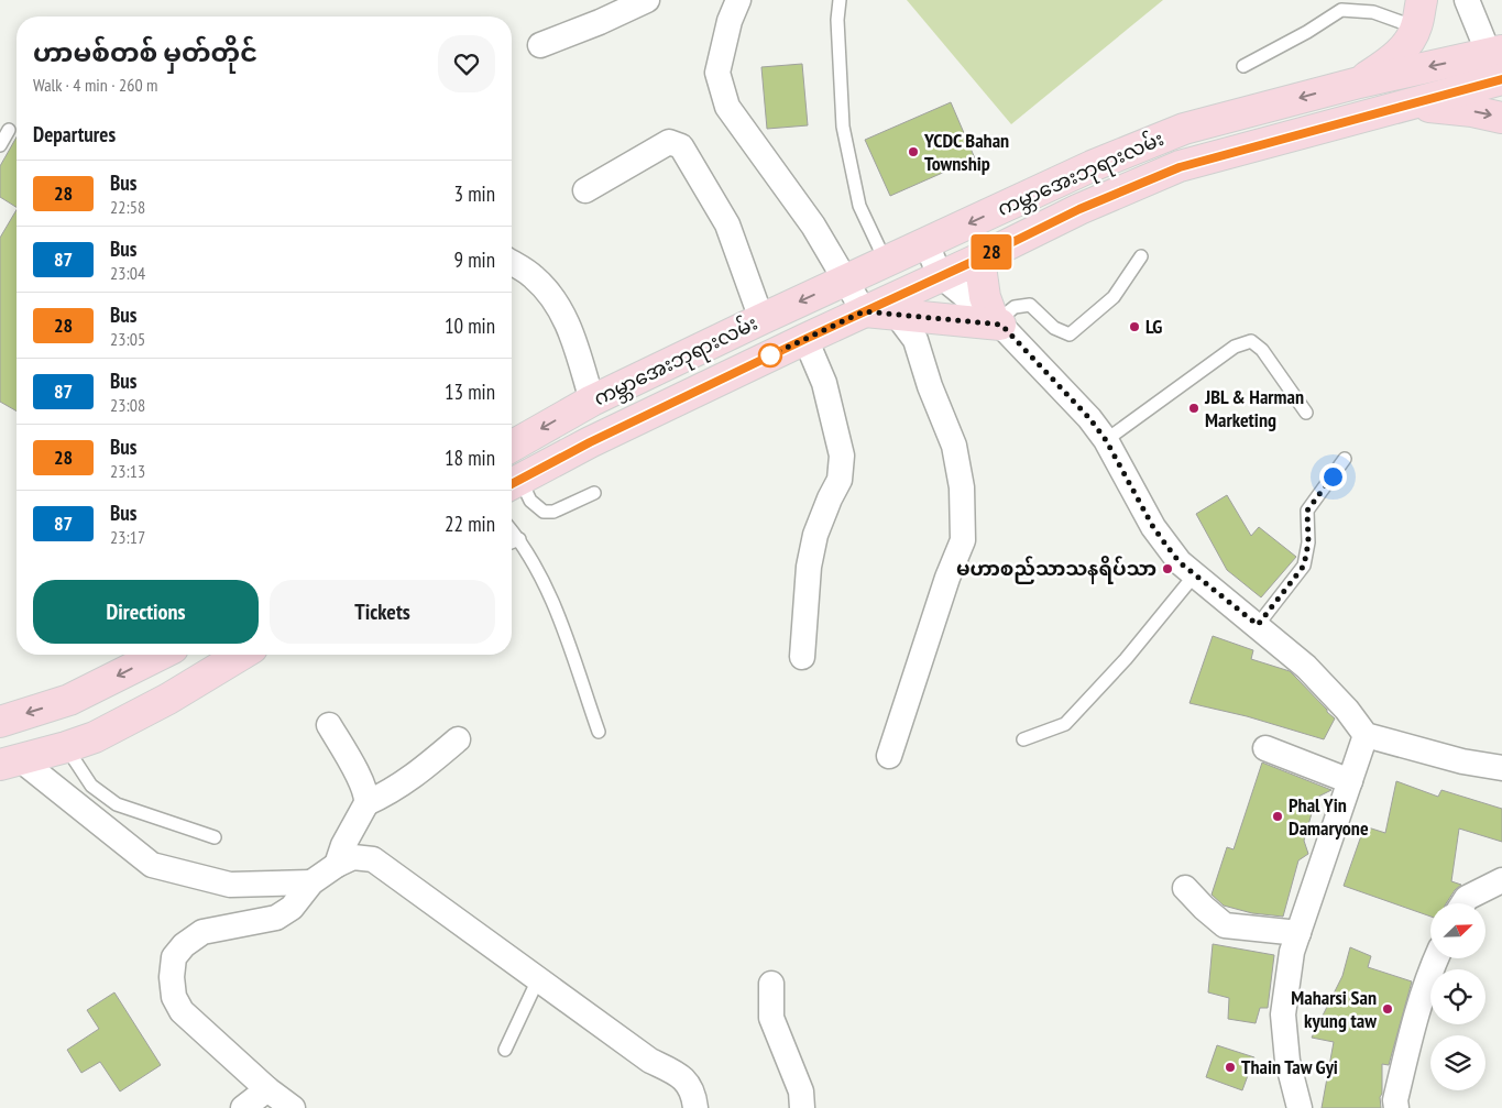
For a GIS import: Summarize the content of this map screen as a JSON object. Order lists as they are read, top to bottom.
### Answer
{
  "streets": {
    "main road": ["ကမ္ဘာအေးဘုရားလမ်း"]
  },
  "places": [
    "YCDC Bahan Township",
    "LG",
    "JBL & Harman Marketing",
    "မဟာစည်သာသနရိပ်သာ",
    "Phal Yin Damaryone",
    "Maharsi San kyung taw",
    "Thain Taw Gyi"
  ],
  "lines": ["bus line 28"],
  "north": "top right",
  "page": {
    "on_map": "28",
    "heading": [
      ["ဟာမစ်တစ် မှတ်တိုင်", "Walk · 4 min · 260 m"],
      "Departures"
    ],
    "list": [
      {
        "mark": "28",
        "name": "Bus",
        "note": "22:58",
        "value": "3 min"
      },
      {
        "mark": "87",
        "name": "Bus",
        "note": "23:04",
        "value": "9 min"
      },
      {
        "mark": "28",
        "name": "Bus",
        "note": "23:05",
        "value": "10 min"
      },
      {
        "mark": "87",
        "name": "Bus",
        "note": "23:08",
        "value": "13 min"
      },
      {
        "mark": "28",
        "name": "Bus",
        "note": "23:13",
        "value": "18 min"
      },
      {
        "mark": "87",
        "name": "Bus",
        "note": "23:17",
        "value": "22 min"
      }
    ],
    "buttons": ["Directions", "Tickets"]
  }
}
